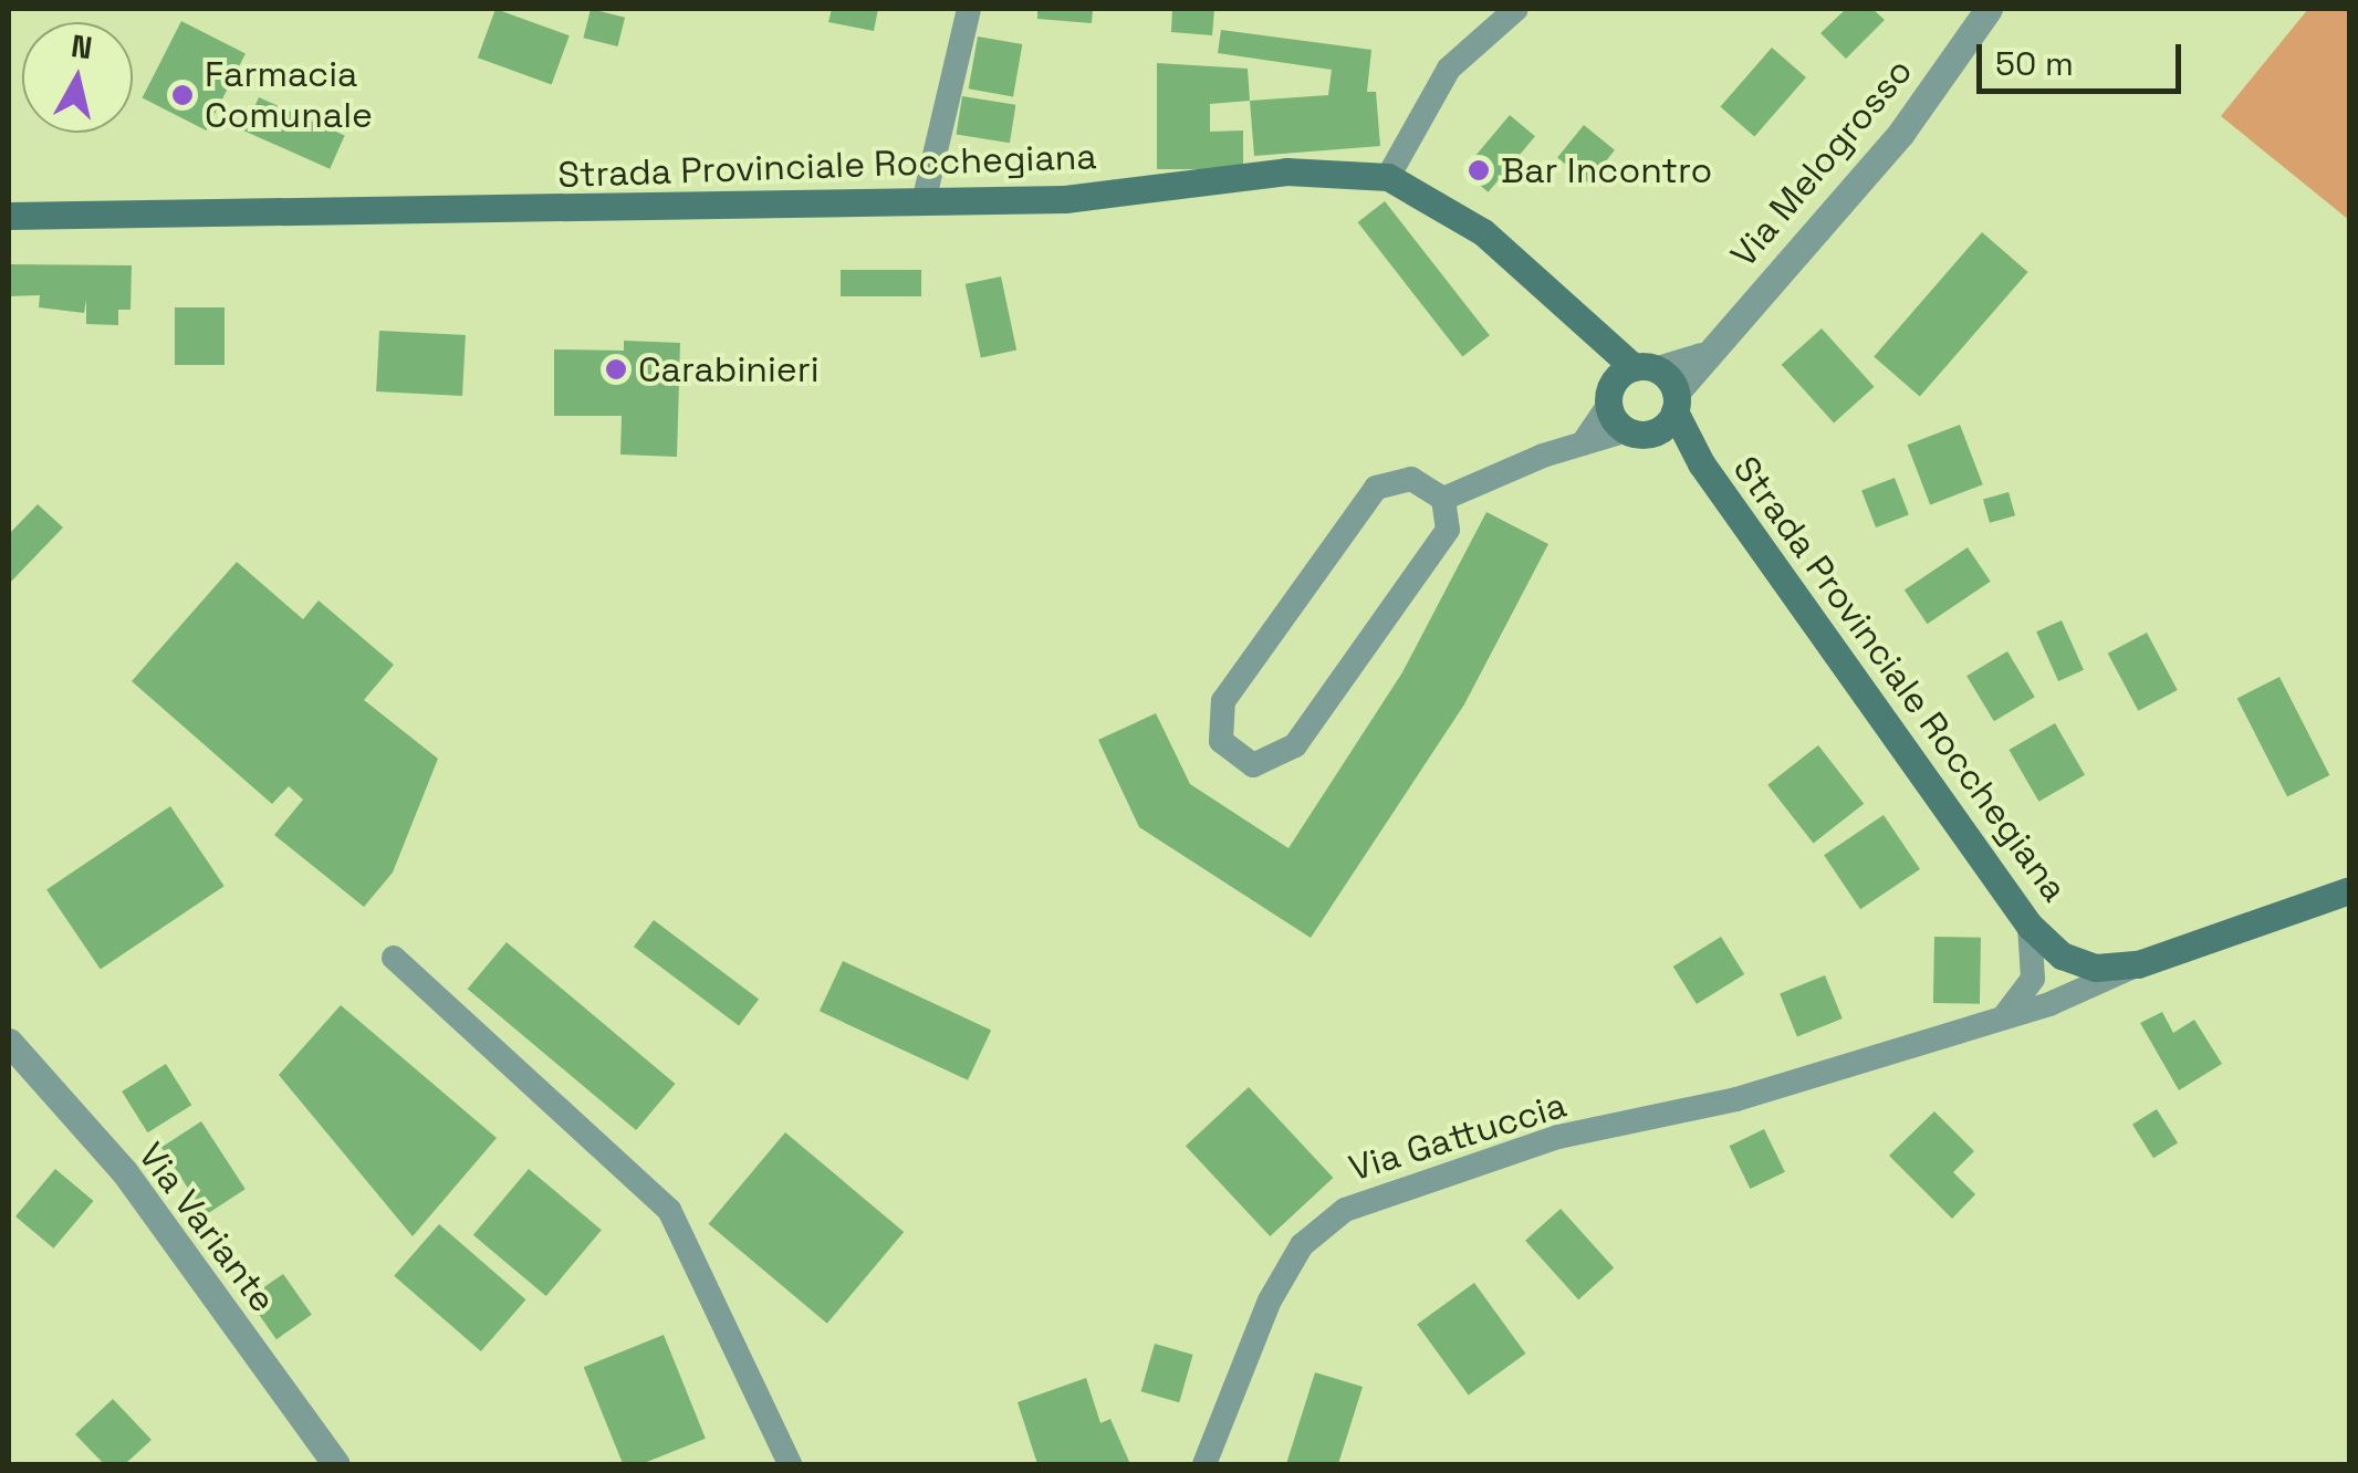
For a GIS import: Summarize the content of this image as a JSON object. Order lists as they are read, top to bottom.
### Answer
{
  "streets": {
    "main road": ["Strada Provinciale Rocchegiana"],
    "street": ["Via Melogrosso", "Via Gattuccia", "Via Variante"]
  },
  "crossings": [
    ["Via Melogrosso", "Strada Provinciale Rocchegiana"]
  ],
  "places": ["Farmacia Comunale", "Bar Incontro", "Carabinieri"],
  "scale_bar": "50 m",
  "north": "top"
}
